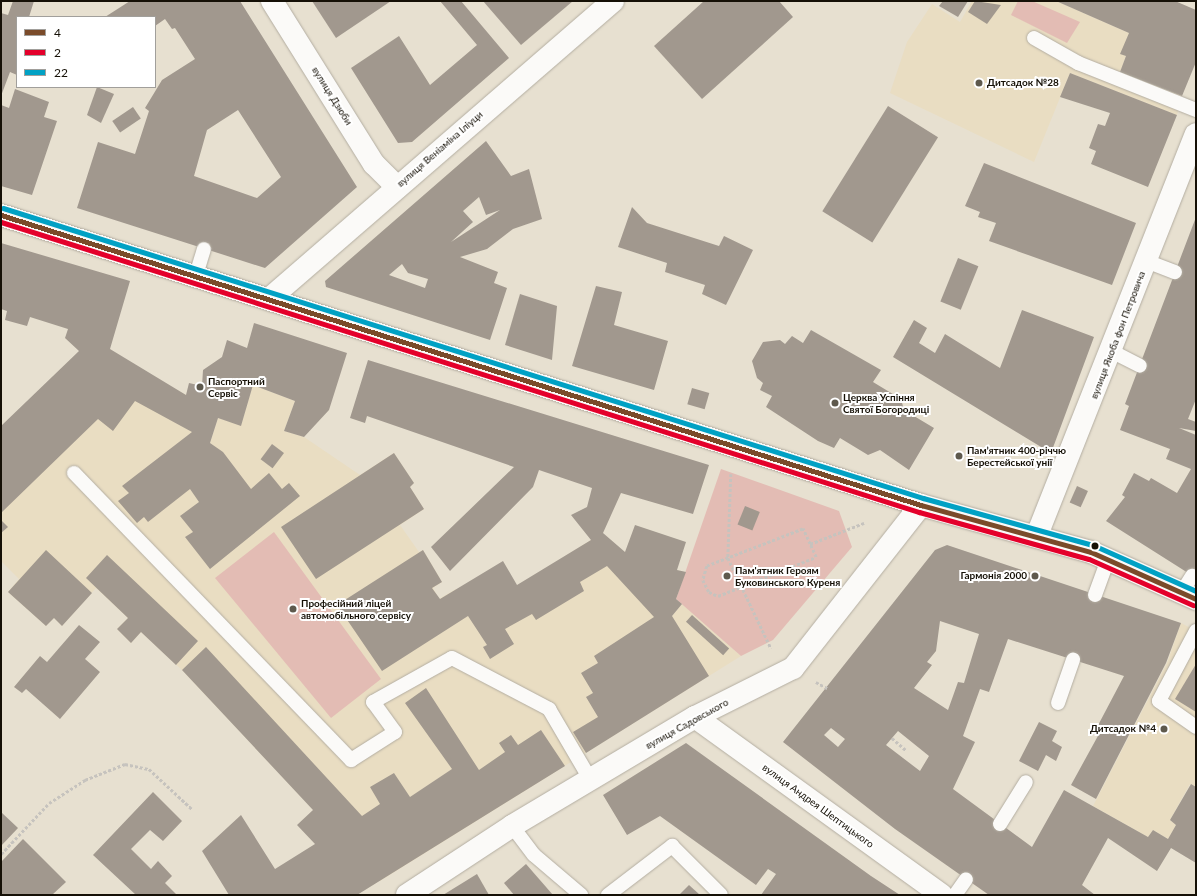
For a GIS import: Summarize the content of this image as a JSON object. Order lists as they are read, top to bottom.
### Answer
{
  "streets": {
    "street": [
      "вулиця Дзюби",
      "вулиця Веніаміна Іліуци",
      "вулиця Якоба фон Петровича",
      "вулиця Садовського",
      "вулиця Андрея Шептицького"
    ]
  },
  "crossings": [
    ["вулиця Дзюби", "вулиця Веніаміна Іліуци"],
    ["вулиця Садовського", "вулиця Андрея Шептицького"]
  ],
  "places": [
    "Дитсадок №28",
    "Паспортний Сервіс",
    "Церква Успіння Святої Богородиці",
    "Пам’ятник 400-річчю Берестейської унії",
    "Пам'ятник Героям Буковинського Куреня",
    "Гармонія 2000",
    "Професійний ліцей автомобільного сервісу",
    "Дитсадок №4"
  ],
  "lines": ["transit line 22", "transit line 4", "transit line 2"],
  "legend": ["4", "2", "22"]
}
